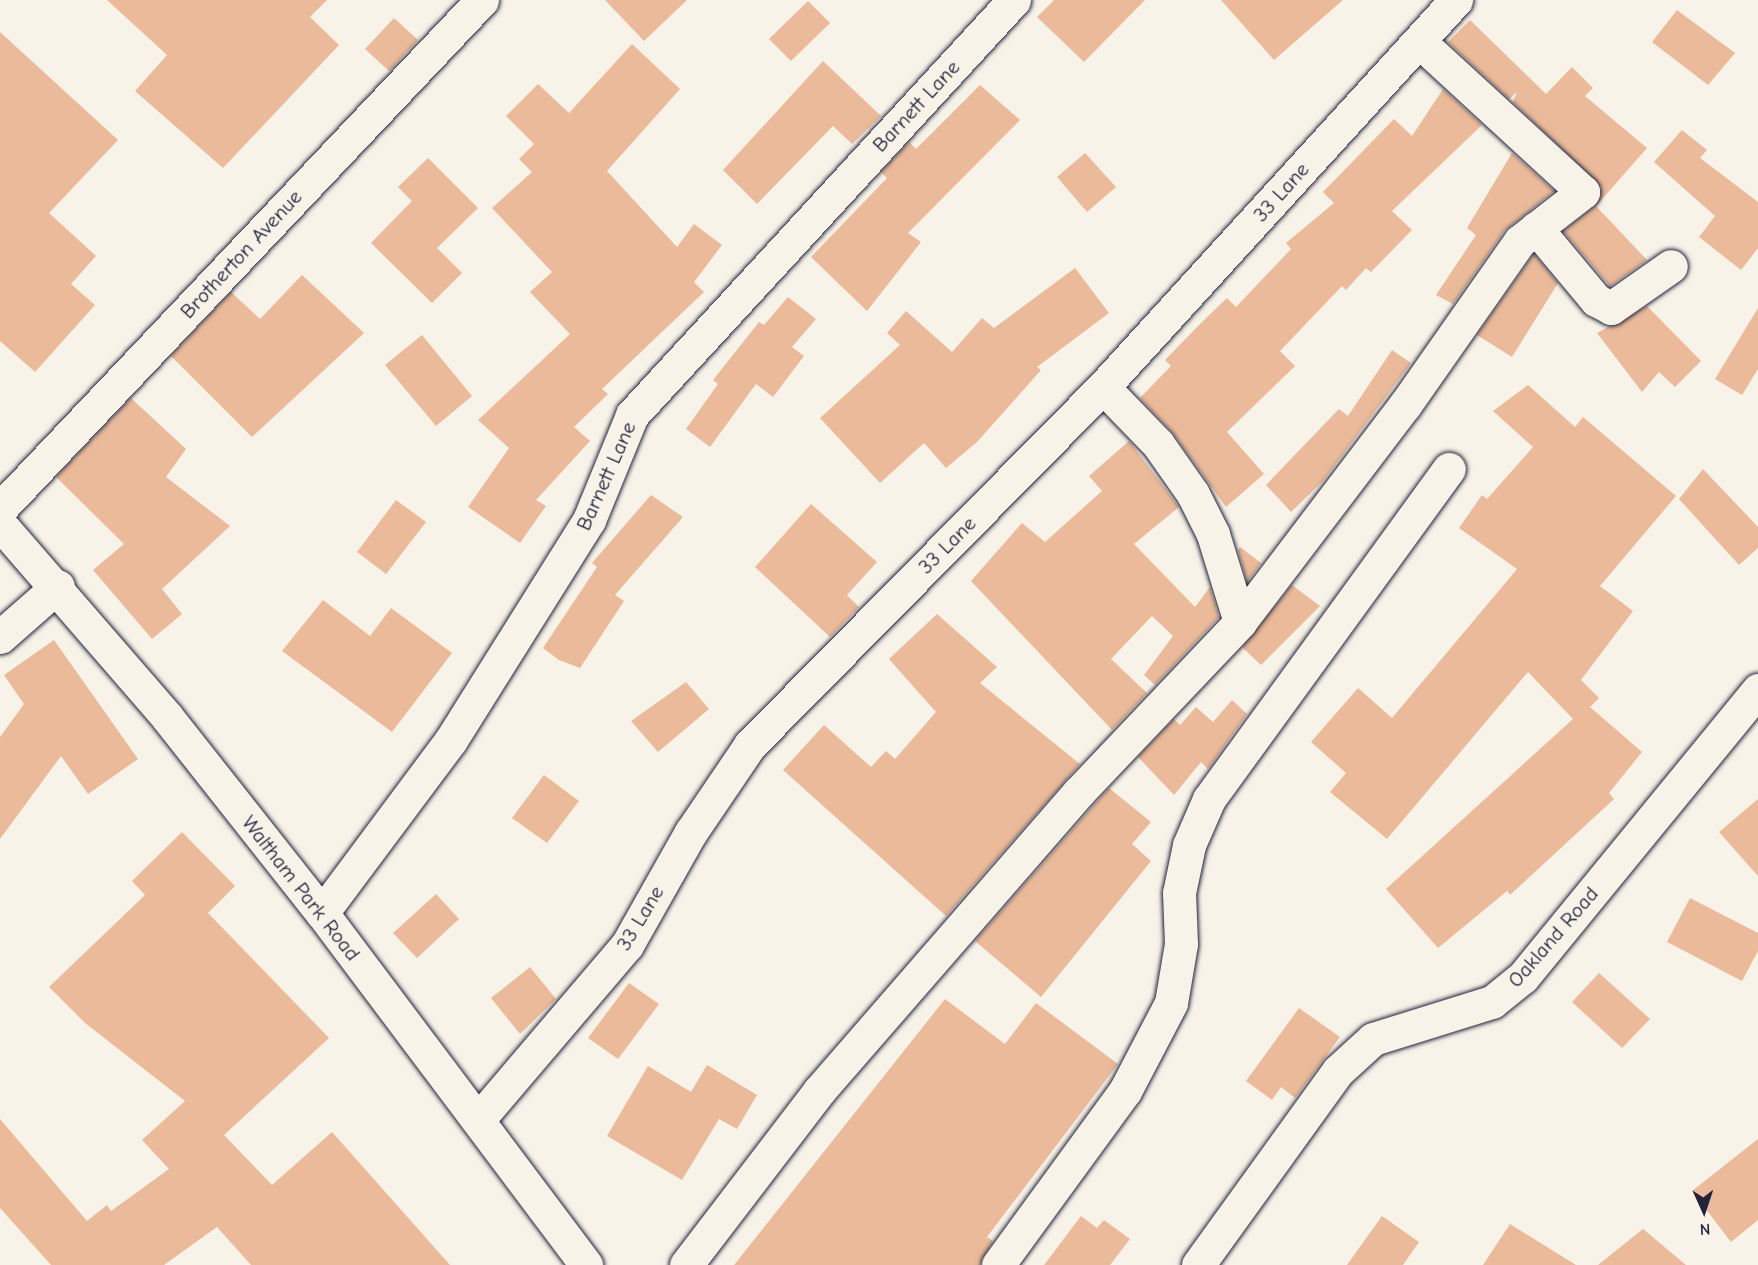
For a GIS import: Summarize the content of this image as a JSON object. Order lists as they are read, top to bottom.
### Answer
{
  "streets": {
    "street": [
      "Barnett Lane",
      "33 Lane",
      "Brotherton Avenue",
      "Waltham Park Road",
      "Oakland Road"
    ]
  },
  "crossings": [
    ["Barnett Lane", "Waltham Park Road"],
    ["33 Lane", "Waltham Park Road"]
  ],
  "north": "bottom"
}
